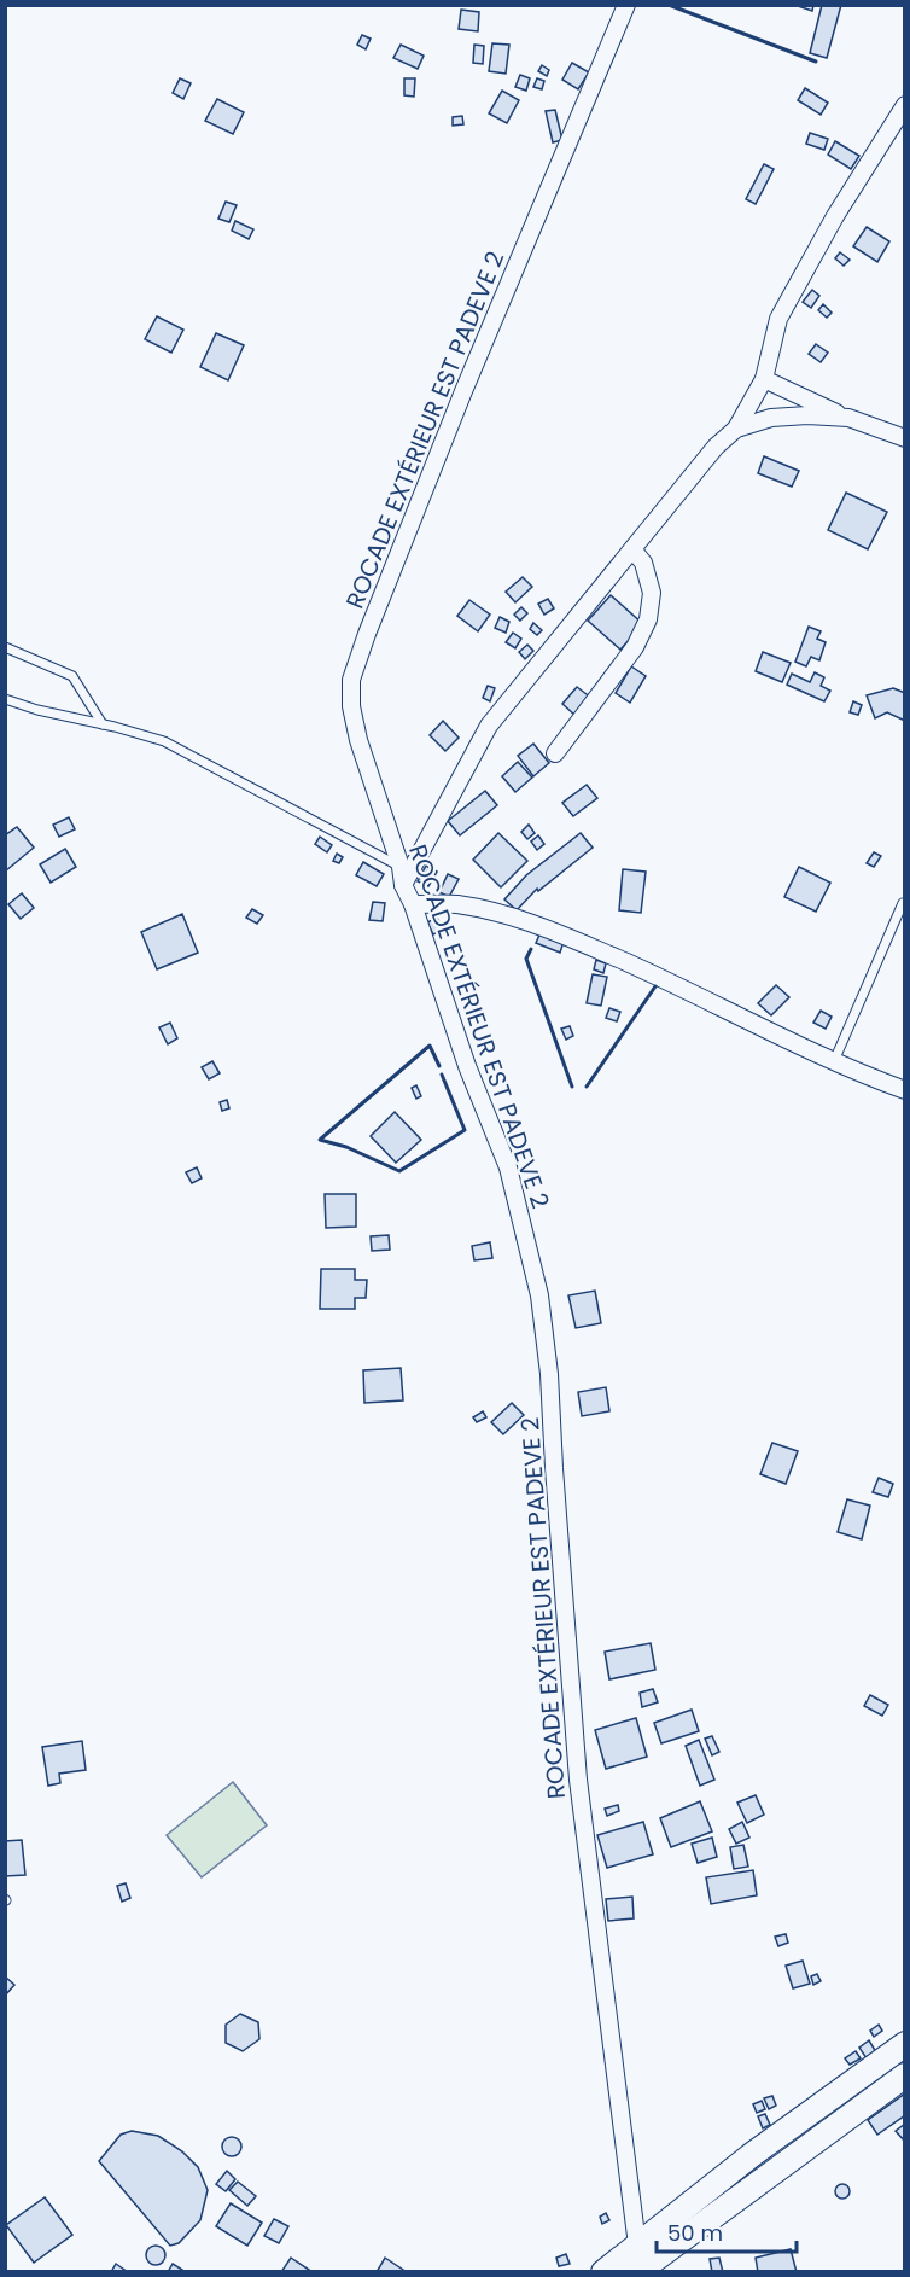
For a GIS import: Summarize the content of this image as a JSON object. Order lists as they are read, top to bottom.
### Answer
{
  "streets": {
    "street": ["ROCADE EXTÉRIEUR EST PADEVE 2"]
  },
  "scale_bar": "50 m"
}
